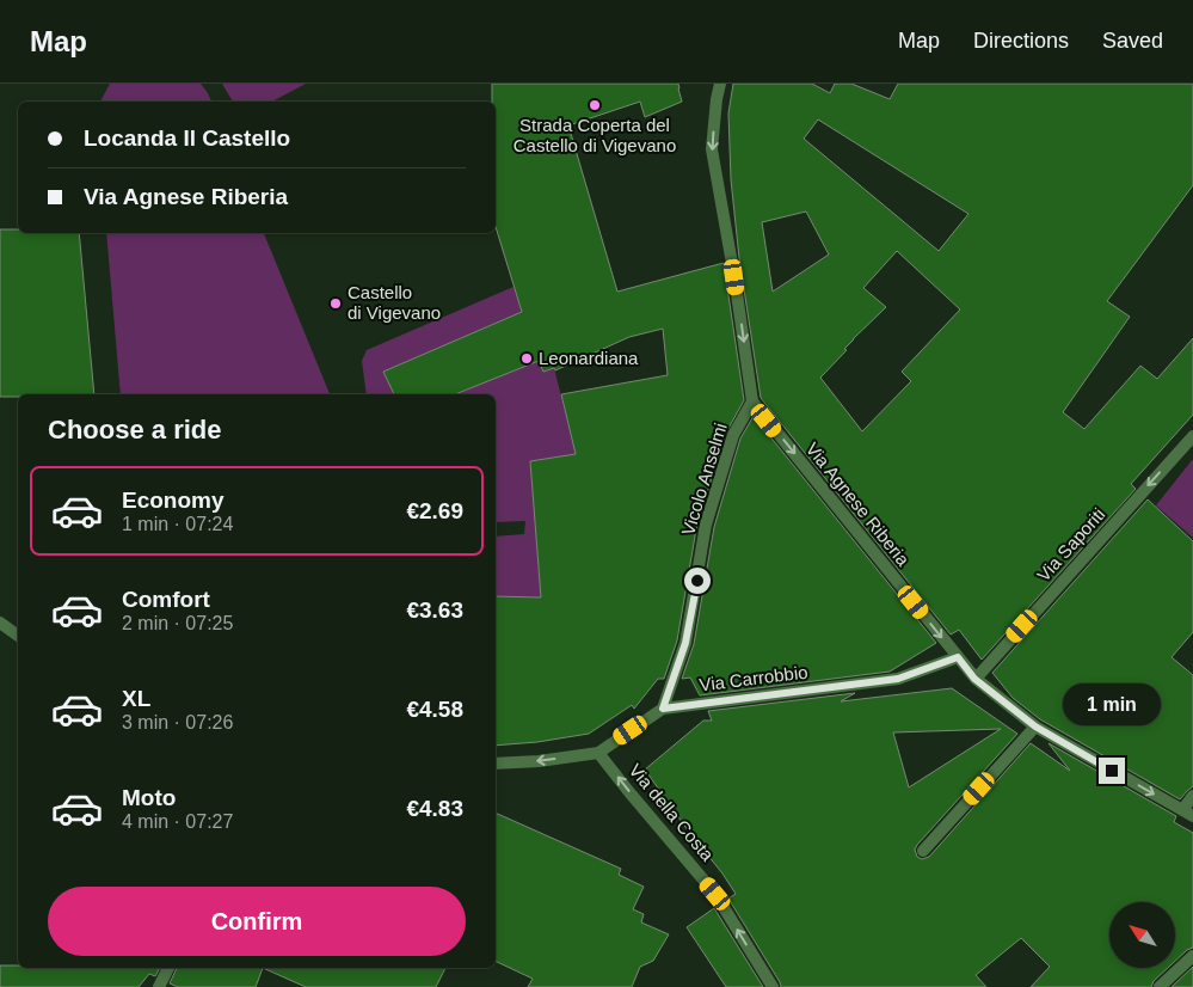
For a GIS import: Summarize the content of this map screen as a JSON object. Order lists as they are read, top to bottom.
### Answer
{
  "streets": {
    "street": [
      "Vicolo Anselmi",
      "Via Agnese Riberia",
      "Via Saporiti",
      "Via Carrobbio",
      "Via della Costa"
    ]
  },
  "crossings": [
    ["Vicolo Anselmi", "Via Agnese Riberia"],
    ["Vicolo Anselmi", "Via Carrobbio"],
    ["Via Agnese Riberia", "Via Saporiti"],
    ["Via Agnese Riberia", "Via Carrobbio"],
    ["Via Carrobbio", "Via della Costa"]
  ],
  "one_way": ["Via Agnese Riberia", "Via Saporiti", "Via della Costa"],
  "places": ["Strada Coperta del Castello di Vigevano", "Castello di Vigevano", "Leonardiana"],
  "north": "top left",
  "page": {
    "header": "Map",
    "nav": ["Map", "Directions", "Saved"],
    "banner": ["Locanda Il Castello", "Via Agnese Riberia"],
    "heading": "Choose a ride",
    "list": [
      {
        "name": "Economy",
        "note": "1 min · 07:24",
        "value": "€2.69"
      },
      {
        "name": "Comfort",
        "note": "2 min · 07:25",
        "value": "€3.63"
      },
      {
        "name": "XL",
        "note": "3 min · 07:26",
        "value": "€4.58"
      },
      {
        "name": "Moto",
        "note": "4 min · 07:27",
        "value": "€4.83"
      }
    ],
    "bubble": "1 min",
    "buttons": "Confirm"
  }
}
